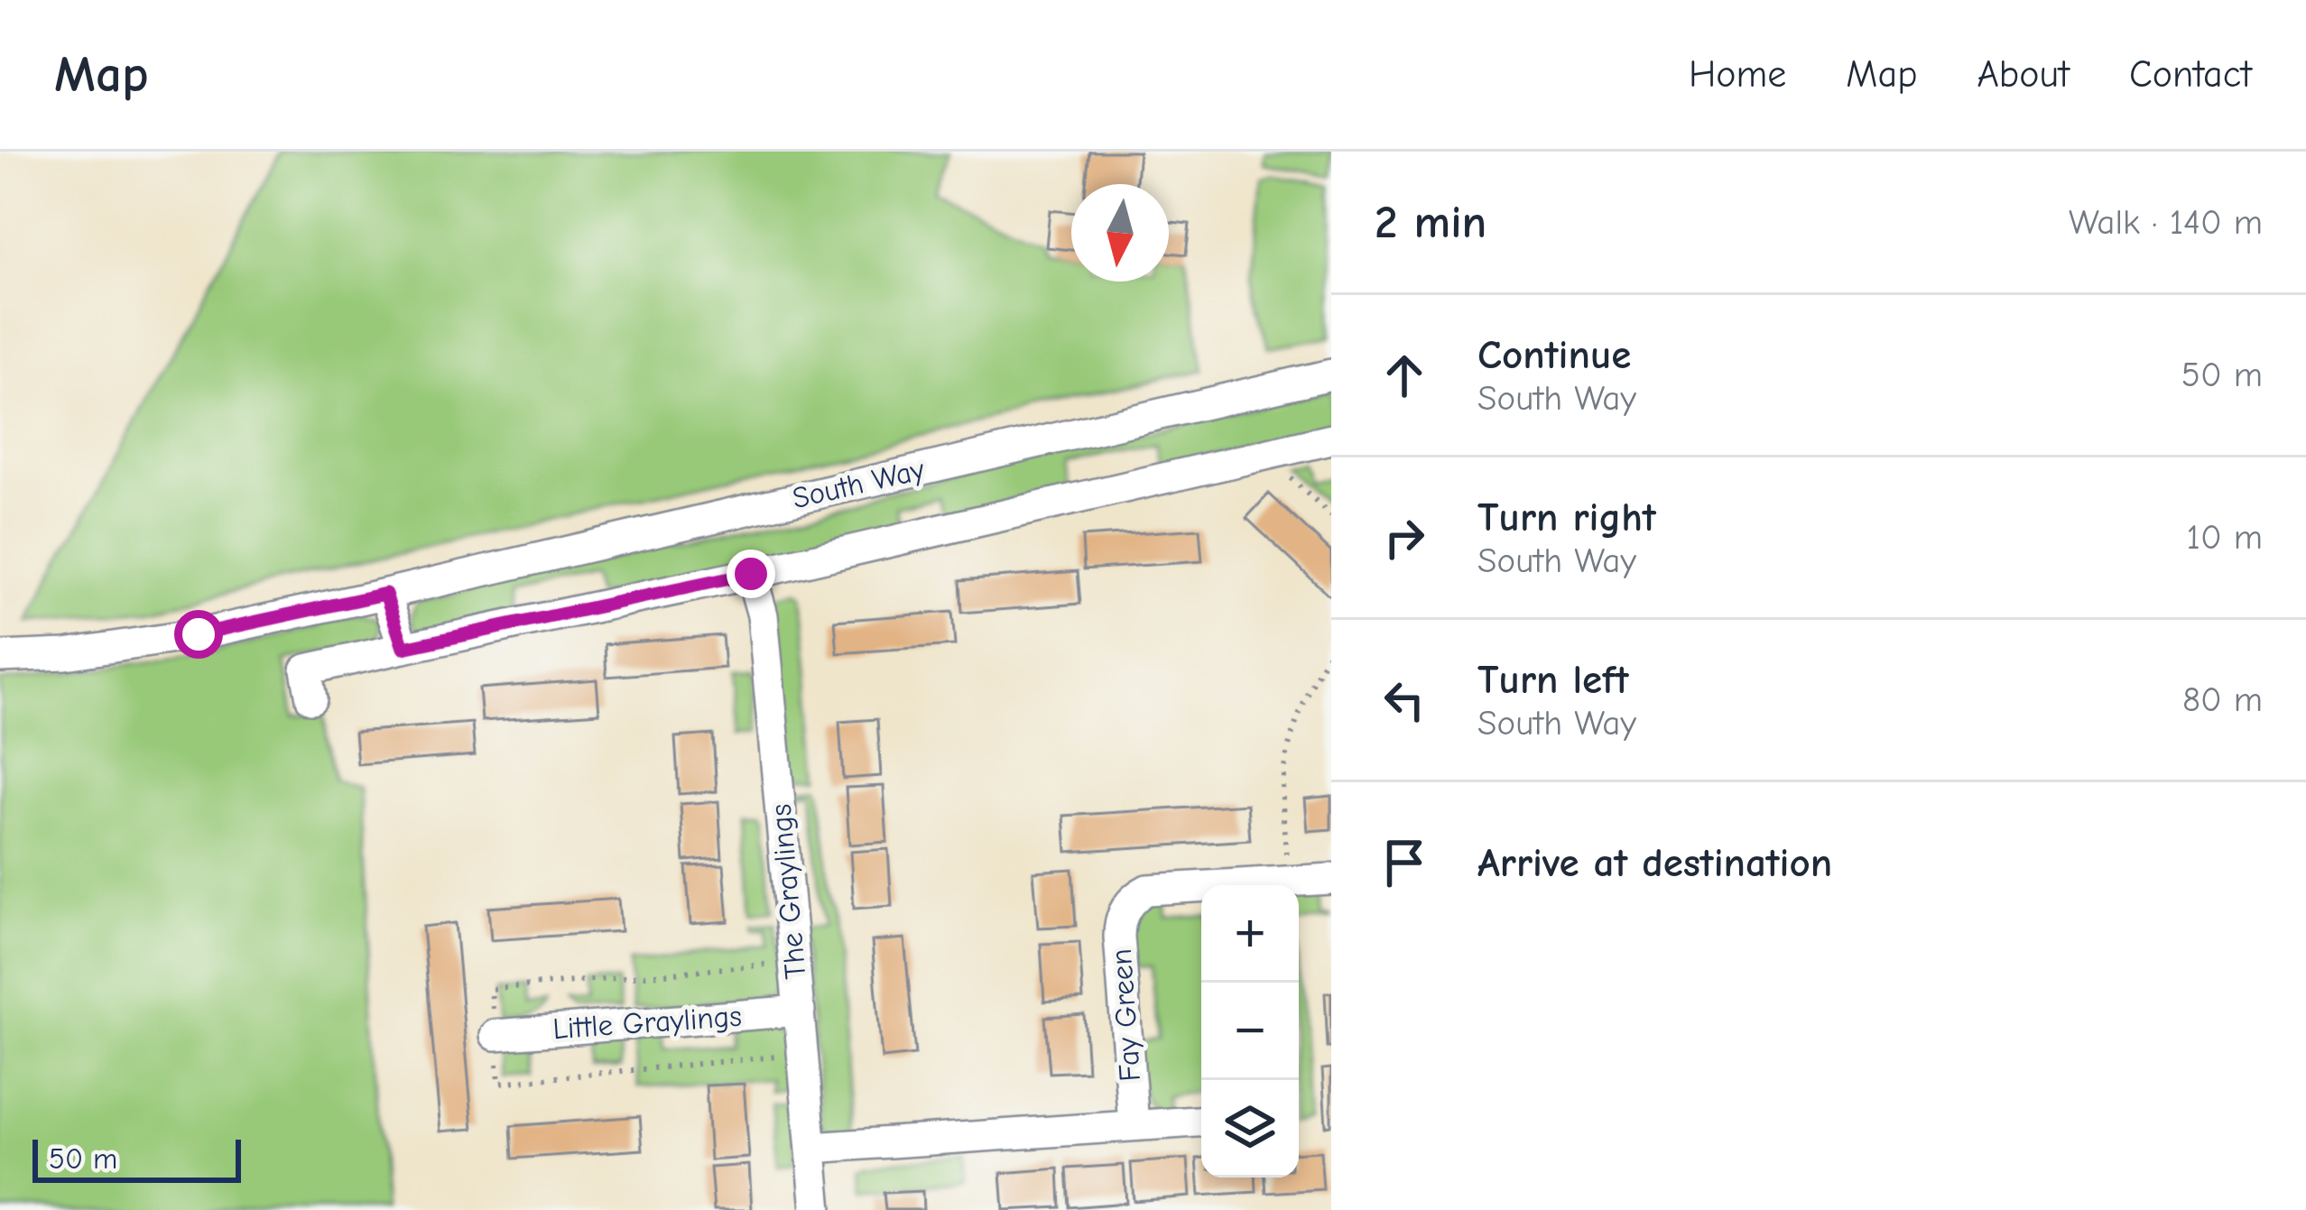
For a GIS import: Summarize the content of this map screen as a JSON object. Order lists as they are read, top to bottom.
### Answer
{
  "streets": {
    "street": [
      "South Way",
      "The Graylings",
      "Fay Green",
      "Little Graylings"
    ]
  },
  "crossings": [
    ["The Graylings", "Fay Green"],
    ["The Graylings", "Little Graylings"]
  ],
  "scale_bar": "50 m",
  "north": "bottom",
  "page": {
    "header": "Map",
    "nav": [
      "Home",
      "Map",
      "About",
      "Contact"
    ],
    "heading": ["2 min", "Walk · 140 m"],
    "list": [
      ["Continue", "South Way", "50 m"],
      ["Turn right", "South Way", "10 m"],
      ["Turn left", "South Way", "80 m"],
      "Arrive at destination"
    ],
    "map_buttons": ["+", "−"],
    "scale": "50 m"
  }
}
